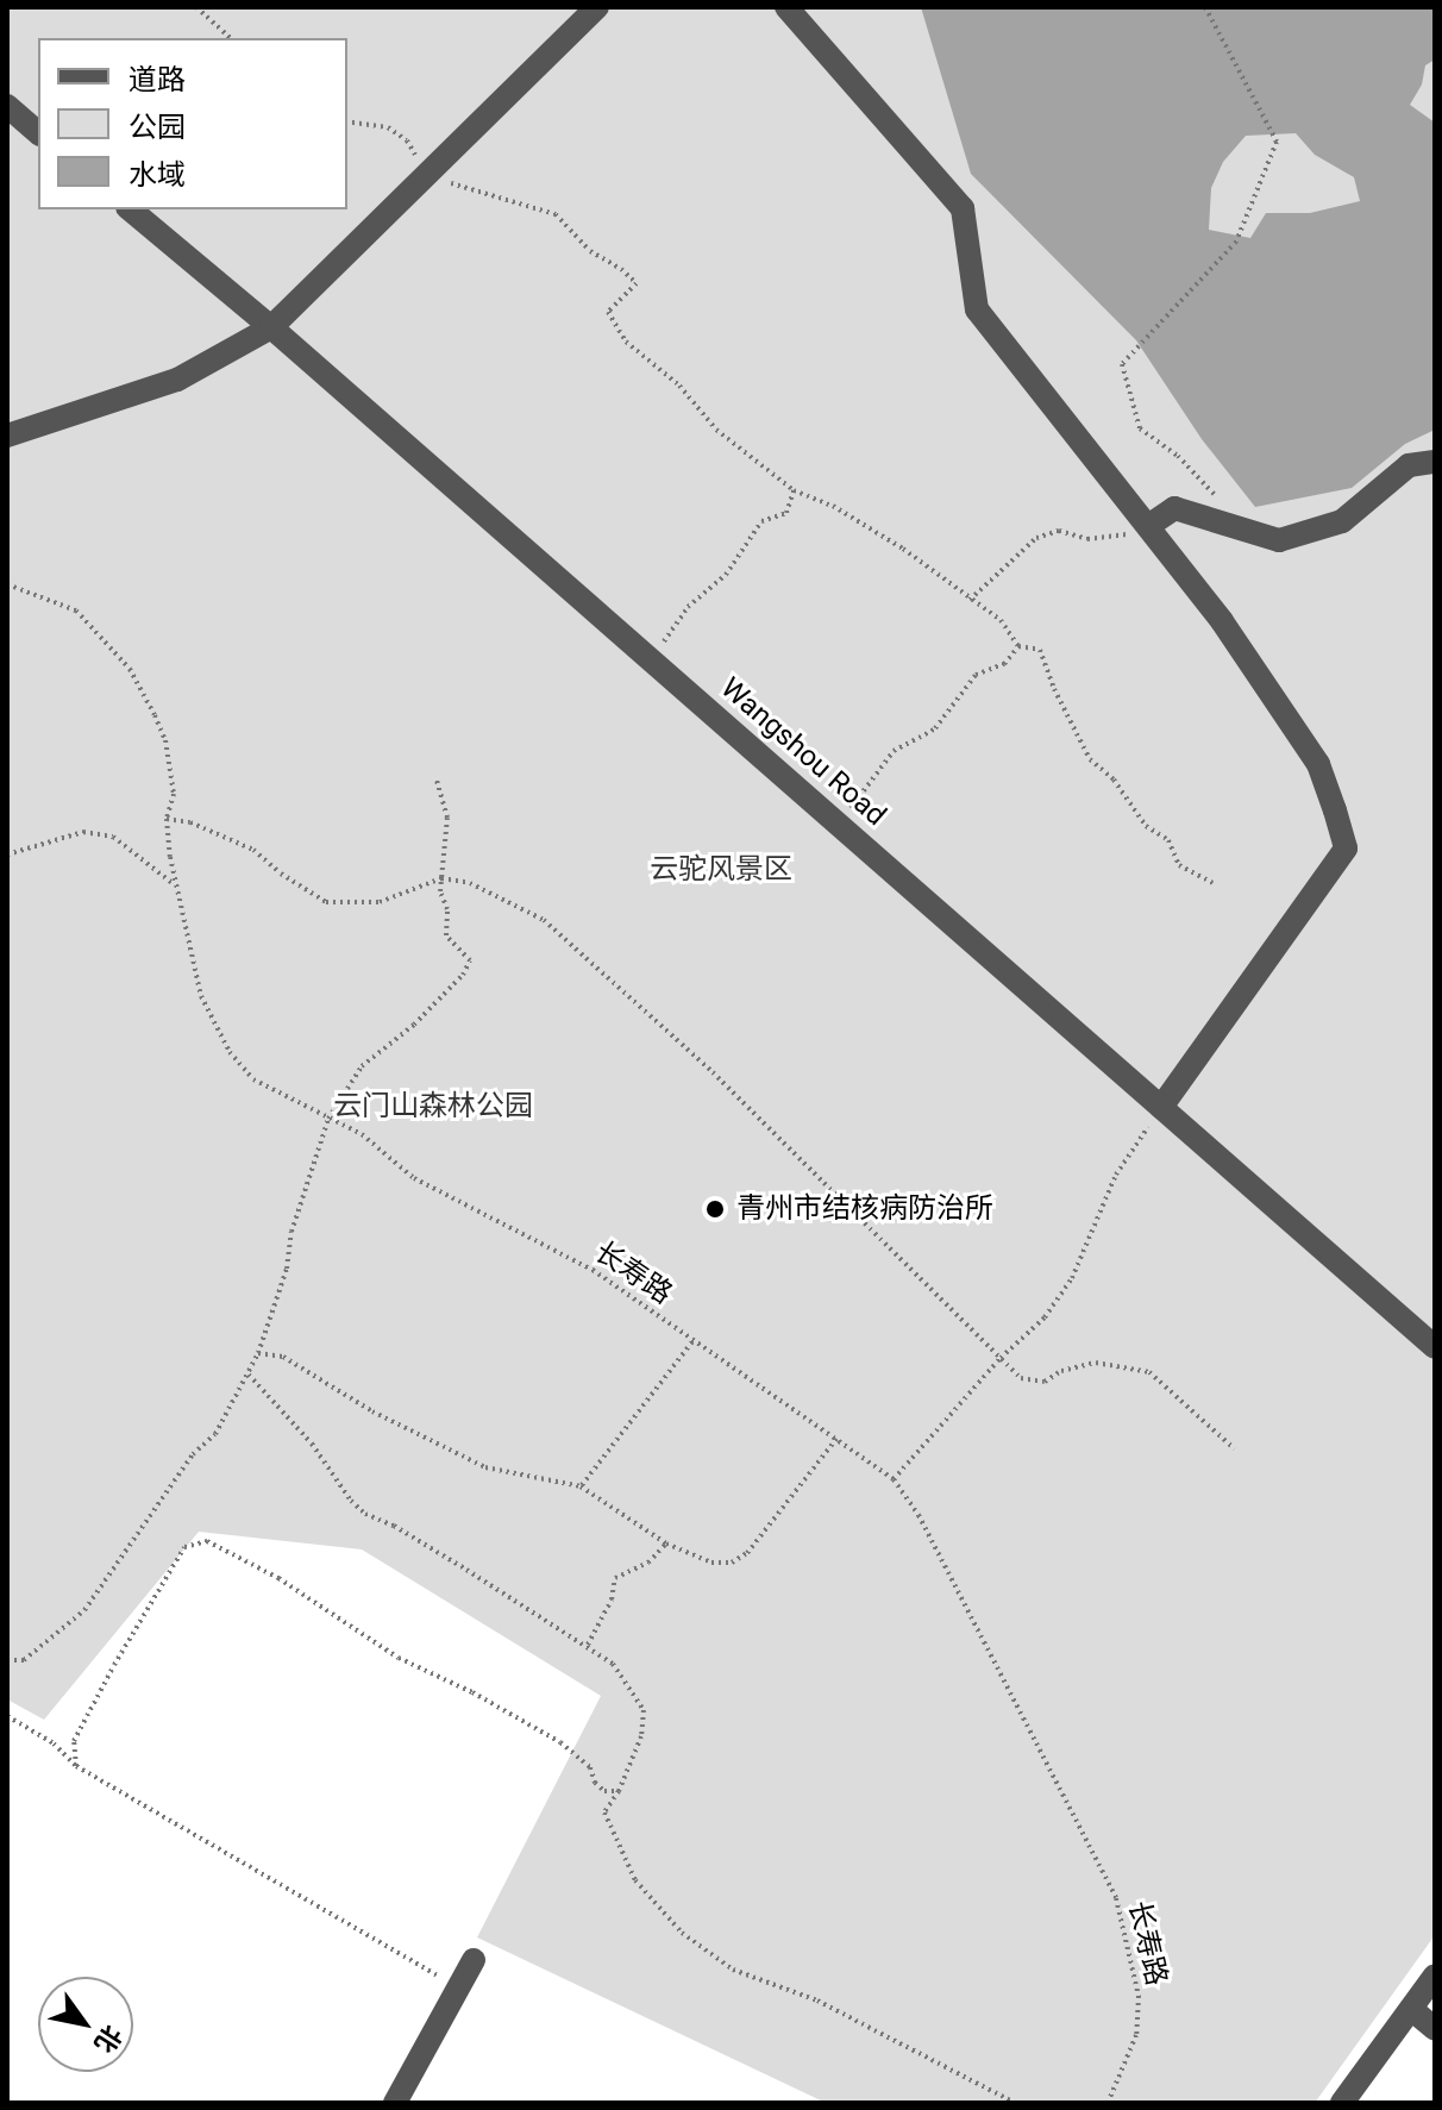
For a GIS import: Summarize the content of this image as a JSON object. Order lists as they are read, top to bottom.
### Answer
{
  "streets": {
    "street": ["Wangshou Road"],
    "path": ["长寿路"]
  },
  "parks": ["云驼风景区", "云门山森林公园"],
  "places": ["青州市结核病防治所"],
  "legend": ["道路", "公园", "水域"],
  "north": "bottom right"
}
